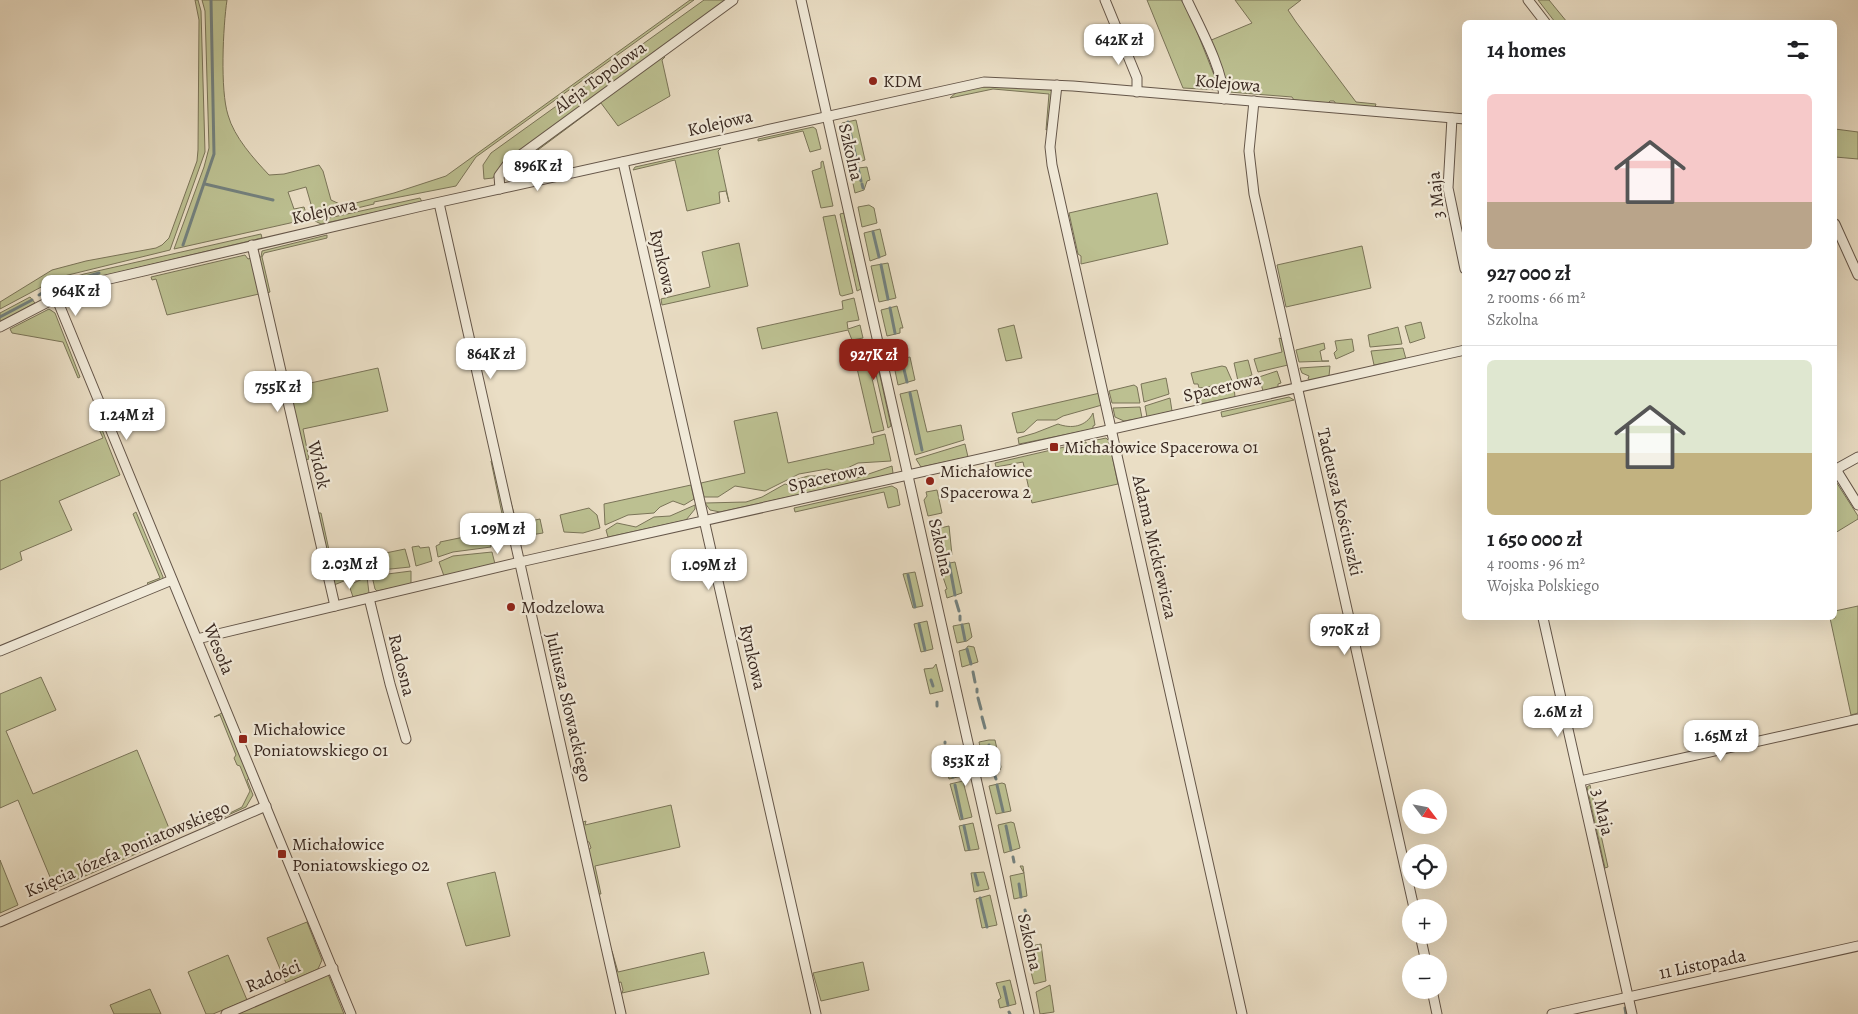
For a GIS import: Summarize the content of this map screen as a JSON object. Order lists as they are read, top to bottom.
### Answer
{
  "streets": {
    "street": [
      "Aleja Topolowa",
      "Kolejowa",
      "Szkolna",
      "3 Maja",
      "Rynkowa",
      "Spacerowa",
      "Widok",
      "Tadeusza Kościuszki",
      "Adama Mickiewicza",
      "Wesoła",
      "Radosna",
      "Juliusza Słowackiego",
      "Księcia Józefa Poniatowskiego",
      "11 Listopada",
      "Radości"
    ]
  },
  "crossings": [
    ["Aleja Topolowa", "Kolejowa"],
    ["Kolejowa", "Szkolna"],
    ["Kolejowa", "3 Maja"],
    ["Kolejowa", "Rynkowa"],
    ["Kolejowa", "Widok"],
    ["Kolejowa", "Tadeusza Kościuszki"],
    ["Kolejowa", "Adama Mickiewicza"],
    ["Kolejowa", "Wesoła"],
    ["Kolejowa", "Juliusza Słowackiego"],
    ["Szkolna", "Spacerowa"],
    ["3 Maja", "11 Listopada"],
    ["Rynkowa", "Spacerowa"],
    ["Spacerowa", "Widok"],
    ["Spacerowa", "Tadeusza Kościuszki"],
    ["Spacerowa", "Adama Mickiewicza"],
    ["Spacerowa", "Wesoła"],
    ["Spacerowa", "Radosna"],
    ["Spacerowa", "Juliusza Słowackiego"],
    ["Wesoła", "Księcia Józefa Poniatowskiego"],
    ["Wesoła", "Radości"]
  ],
  "places": {
    "other": ["KDM", "Michałowice Spacerowa 2", "Modzelowa"],
    "transit": ["Michałowice Spacerowa 01", "Michałowice Poniatowskiego 01", "Michałowice Poniatowskiego 02"]
  },
  "north": "bottom right",
  "page": {
    "heading": "14 homes",
    "price": [
      "642K zł",
      "896K zł",
      "964K zł",
      "864K zł",
      "927K zł",
      "755K zł",
      "1.24M zł",
      "1.09M zł",
      "2.03M zł",
      "1.09M zł",
      "970K zł",
      "2.6M zł",
      "1.65M zł",
      "853K zł"
    ],
    "list": [
      {
        "name": "927 000 zł",
        "note": "2 rooms · 66 m² · Szkolna"
      },
      {
        "name": "1 650 000 zł",
        "note": "4 rooms · 96 m² · Wojska Polskiego"
      }
    ],
    "map_buttons": ["+", "−"]
  }
}
